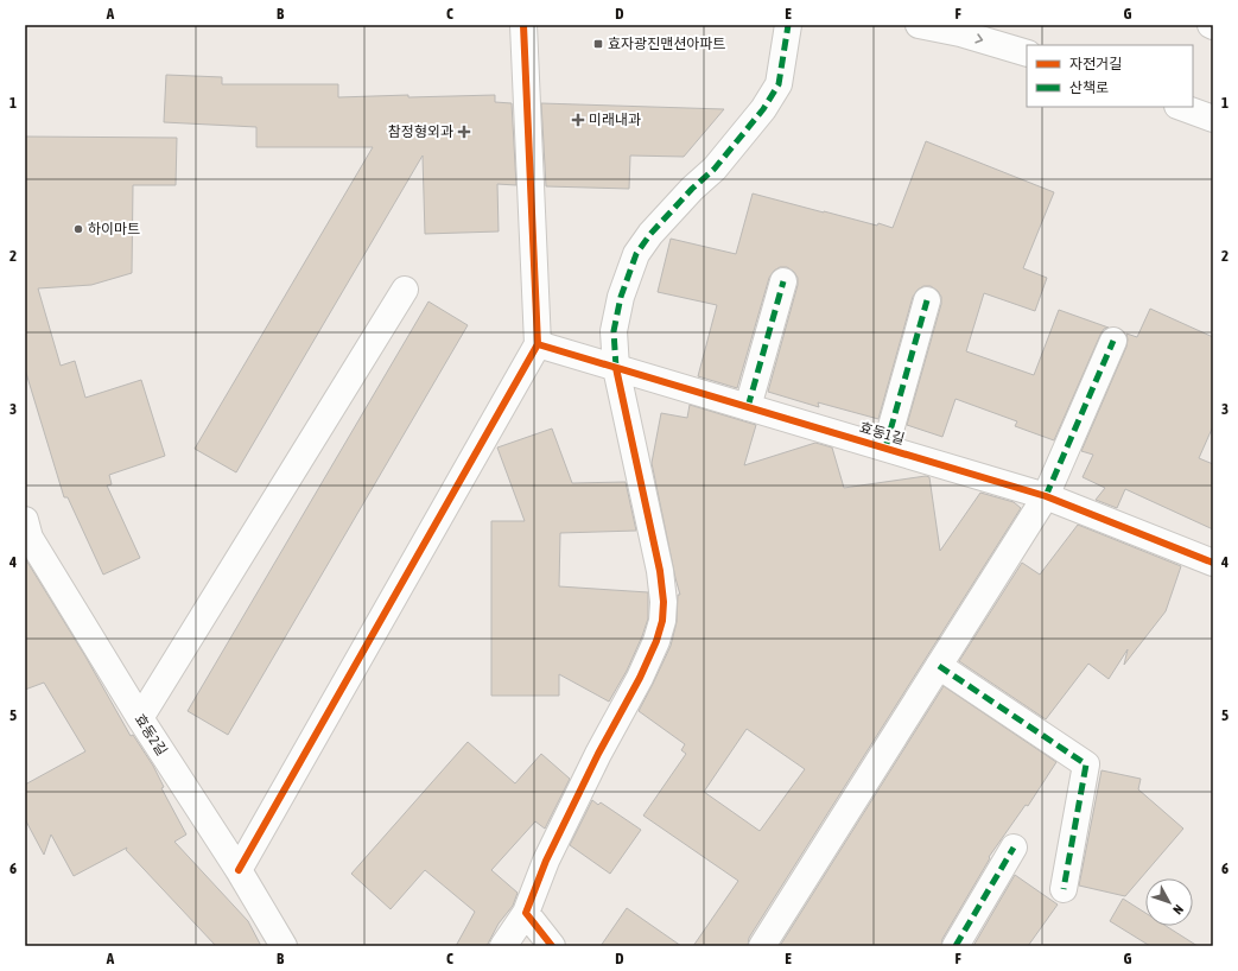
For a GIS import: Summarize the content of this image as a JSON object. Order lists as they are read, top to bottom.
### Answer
{
  "streets": {
    "street": ["효동1길", "효동2길"]
  },
  "places": {
    "transit": ["효자광진맨션아파트"],
    "health": ["미래내과", "참정형외과"],
    "other": ["하이마트"]
  },
  "legend": ["자전거길", "산책로"],
  "north": "bottom right",
  "grid": {
    "columns": [
      "A",
      "B",
      "C",
      "D",
      "E",
      "F",
      "G"
    ],
    "rows": [
      "1",
      "2",
      "3",
      "4",
      "5",
      "6"
    ]
  }
}
